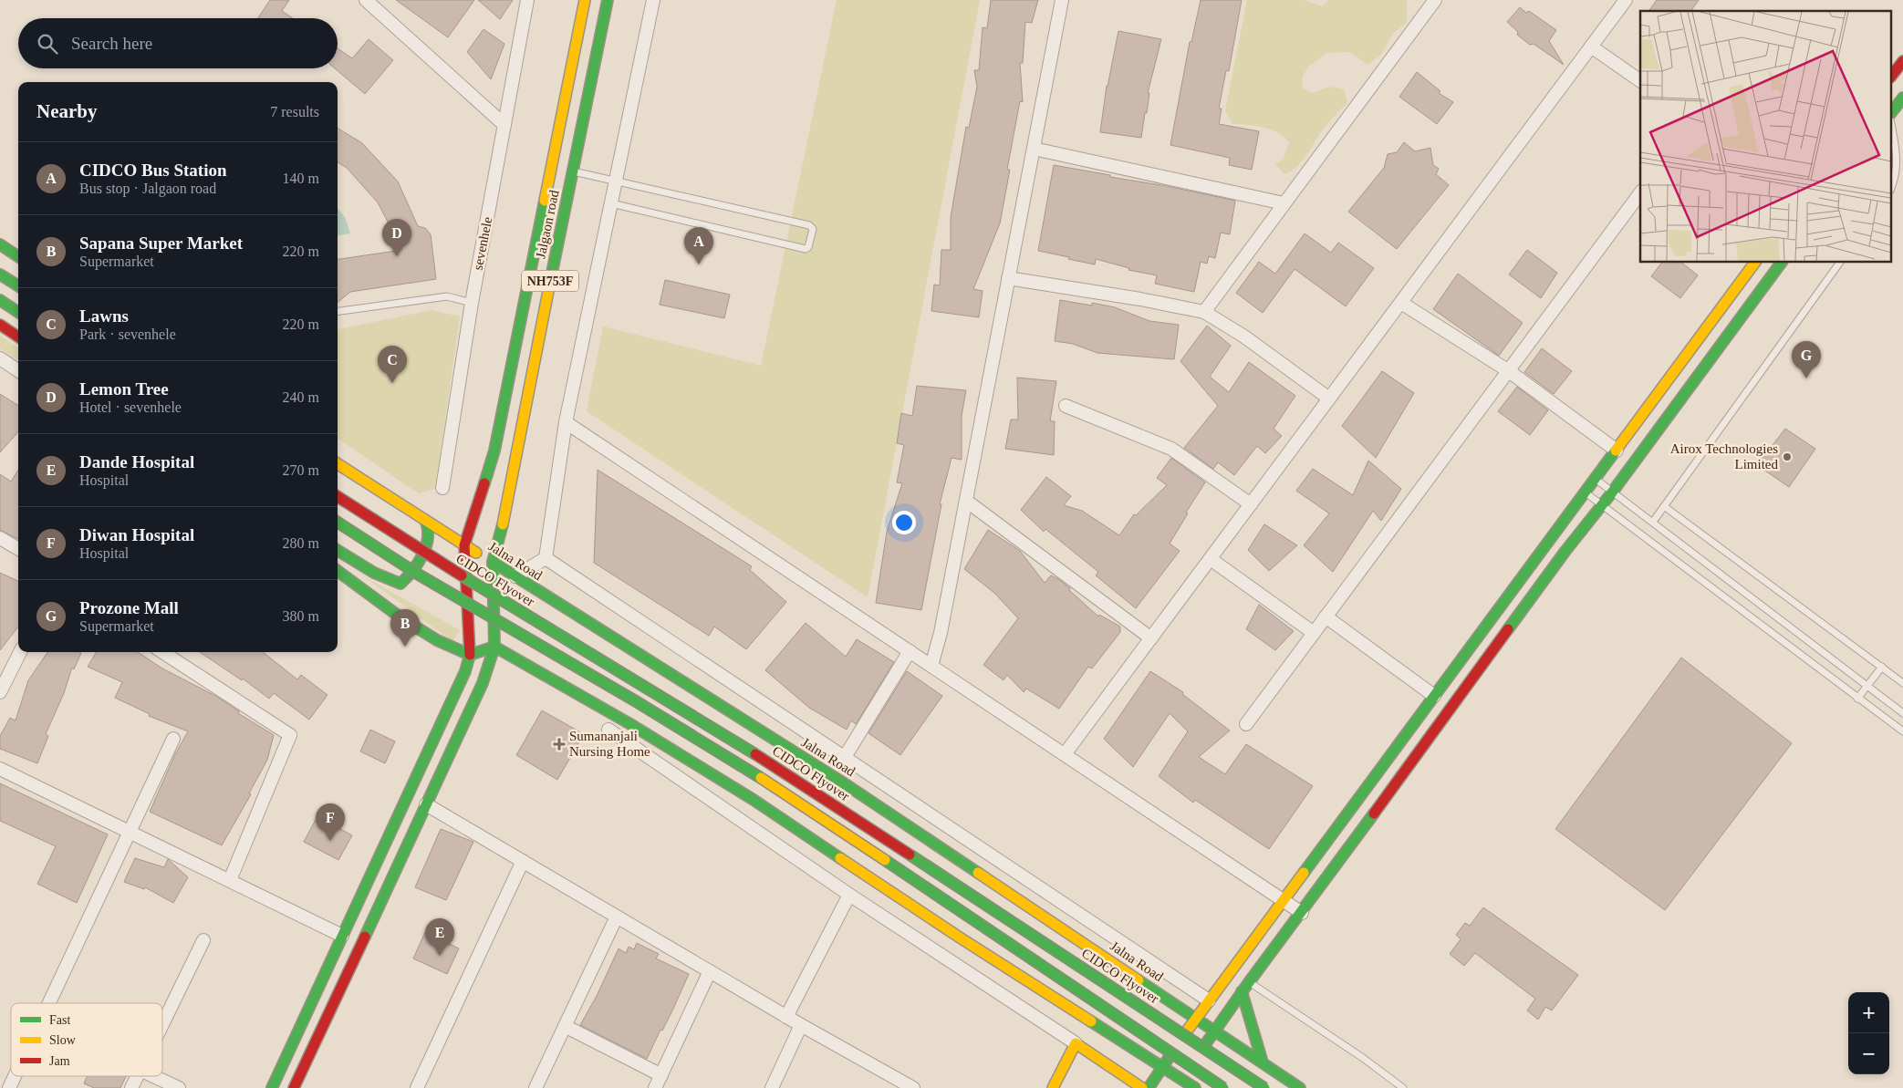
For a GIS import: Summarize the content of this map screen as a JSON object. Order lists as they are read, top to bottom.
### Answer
{
  "streets": {
    "main road": [
      "Jalgaon road",
      "NH753F",
      "Jalna Road",
      "CIDCO Flyover"
    ],
    "street": ["sevenhele"]
  },
  "crossings": [
    ["Jalgaon road", "Jalna Road"]
  ],
  "places": {
    "other": ["Airox Technologies Limited"],
    "health": ["Sumananjali Nursing Home"]
  },
  "legend": ["Fast", "Slow", "Jam"],
  "page": {
    "search": "Search here",
    "heading": ["Nearby", "7 results"],
    "list": [
      {
        "mark": "A",
        "name": "CIDCO Bus Station",
        "note": "Bus stop · Jalgaon road",
        "value": "140 m"
      },
      {
        "mark": "B",
        "name": "Sapana Super Market",
        "note": "Supermarket",
        "value": "220 m"
      },
      {
        "mark": "C",
        "name": "Lawns",
        "note": "Park · sevenhele",
        "value": "220 m"
      },
      {
        "mark": "D",
        "name": "Lemon Tree",
        "note": "Hotel · sevenhele",
        "value": "240 m"
      },
      {
        "mark": "E",
        "name": "Dande Hospital",
        "note": "Hospital",
        "value": "270 m"
      },
      {
        "mark": "F",
        "name": "Diwan Hospital",
        "note": "Hospital",
        "value": "280 m"
      },
      {
        "mark": "G",
        "name": "Prozone Mall",
        "note": "Supermarket",
        "value": "380 m"
      }
    ],
    "pins": [
      "D",
      "A",
      "G",
      "C",
      "B",
      "F",
      "E"
    ],
    "map_buttons": ["+", "−"]
  }
}
